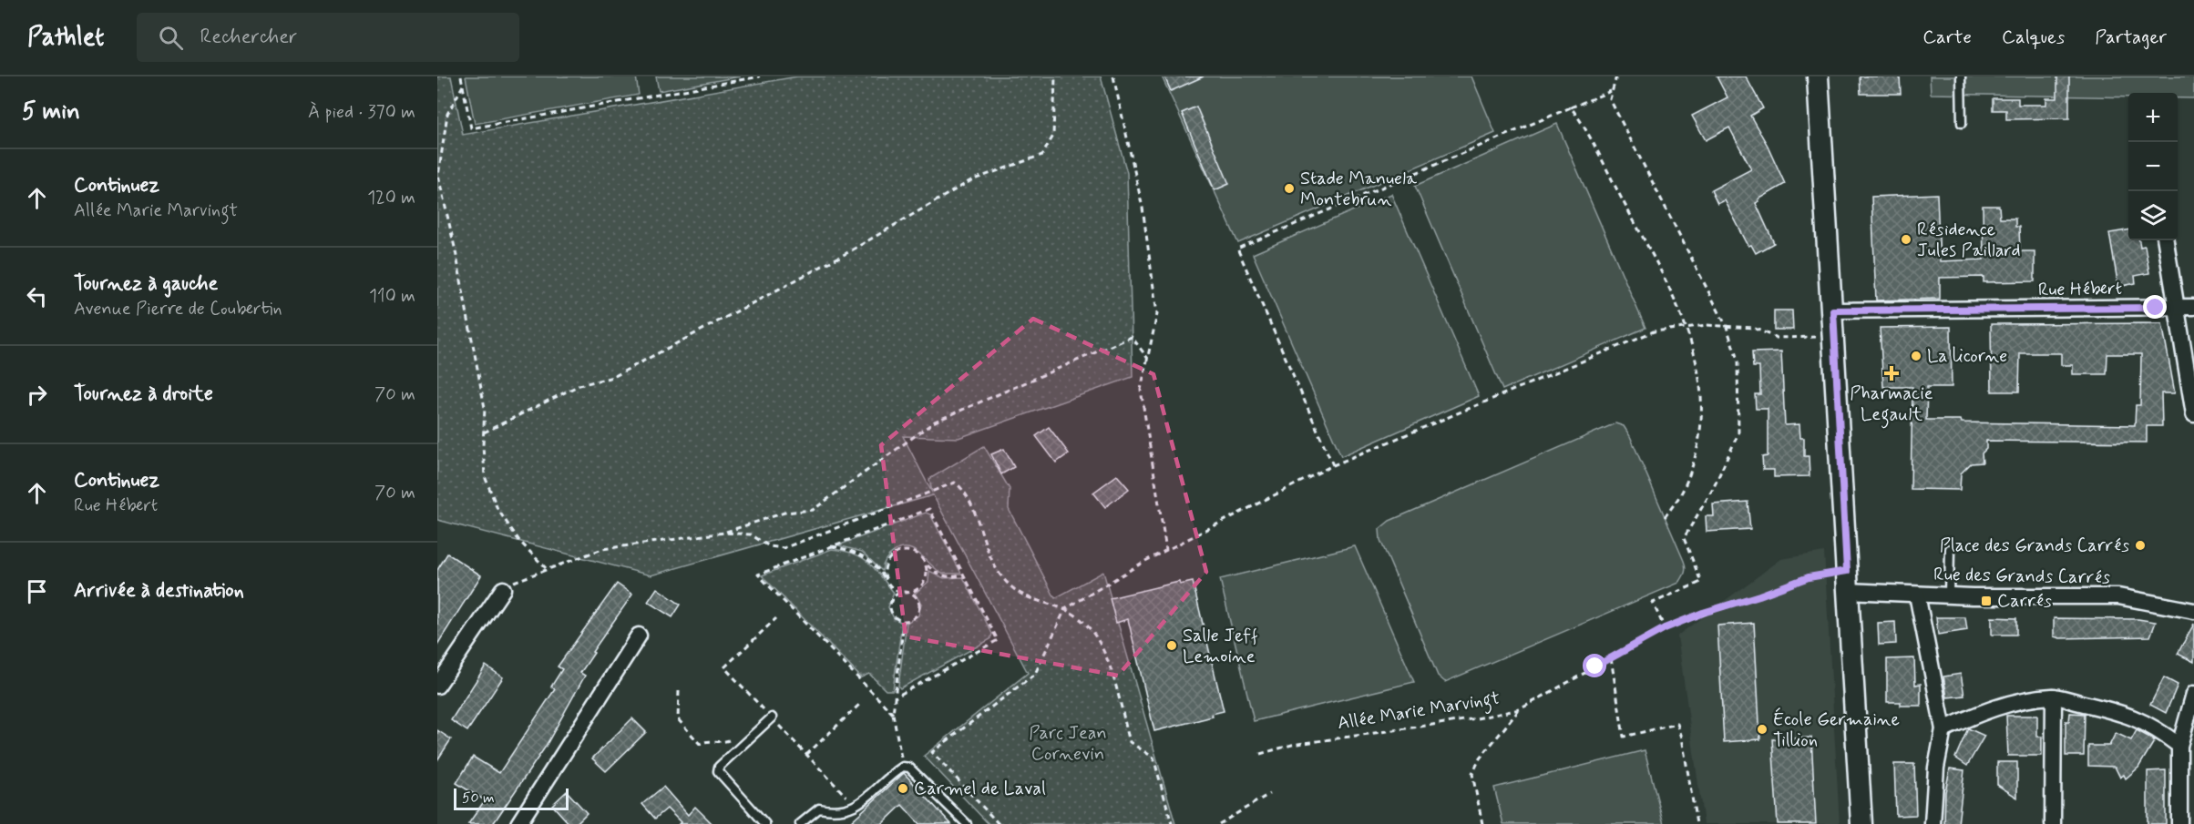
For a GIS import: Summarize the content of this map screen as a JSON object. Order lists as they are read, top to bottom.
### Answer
{
  "streets": {
    "street": ["Rue Hébert", "Rue des Grands Carrés"],
    "path": ["Allée Marie Marvingt"]
  },
  "crossings": [
    ["Rue des Grands Carrés", "Allée Marie Marvingt"]
  ],
  "parks": ["Parc Jean Cornevin"],
  "places": {
    "other": [
      "Stade Manuela Montebrun",
      "Résidence Jules Paillard",
      "La licorne",
      "Place des Grands Carrés",
      "Salle Jeff Lemoine",
      "École Germaine Tillion",
      "Carmel de Laval"
    ],
    "health": ["Pharmacie Legault"],
    "transit": ["Carrés"]
  },
  "scale_bar": "50 m",
  "page": {
    "header": "Pathlet",
    "search": "Rechercher",
    "nav": ["Carte", "Calques", "Partager"],
    "heading": ["5 min", "À pied · 370 m"],
    "map_buttons": ["+", "−"],
    "list": [
      ["Continuez", "Allée Marie Marvingt", "120 m"],
      ["Tournez à gauche", "Avenue Pierre de Coubertin", "110 m"],
      ["Tournez à droite", "70 m"],
      ["Continuez", "Rue Hébert", "70 m"],
      "Arrivée à destination"
    ],
    "scale": "50 m"
  }
}
